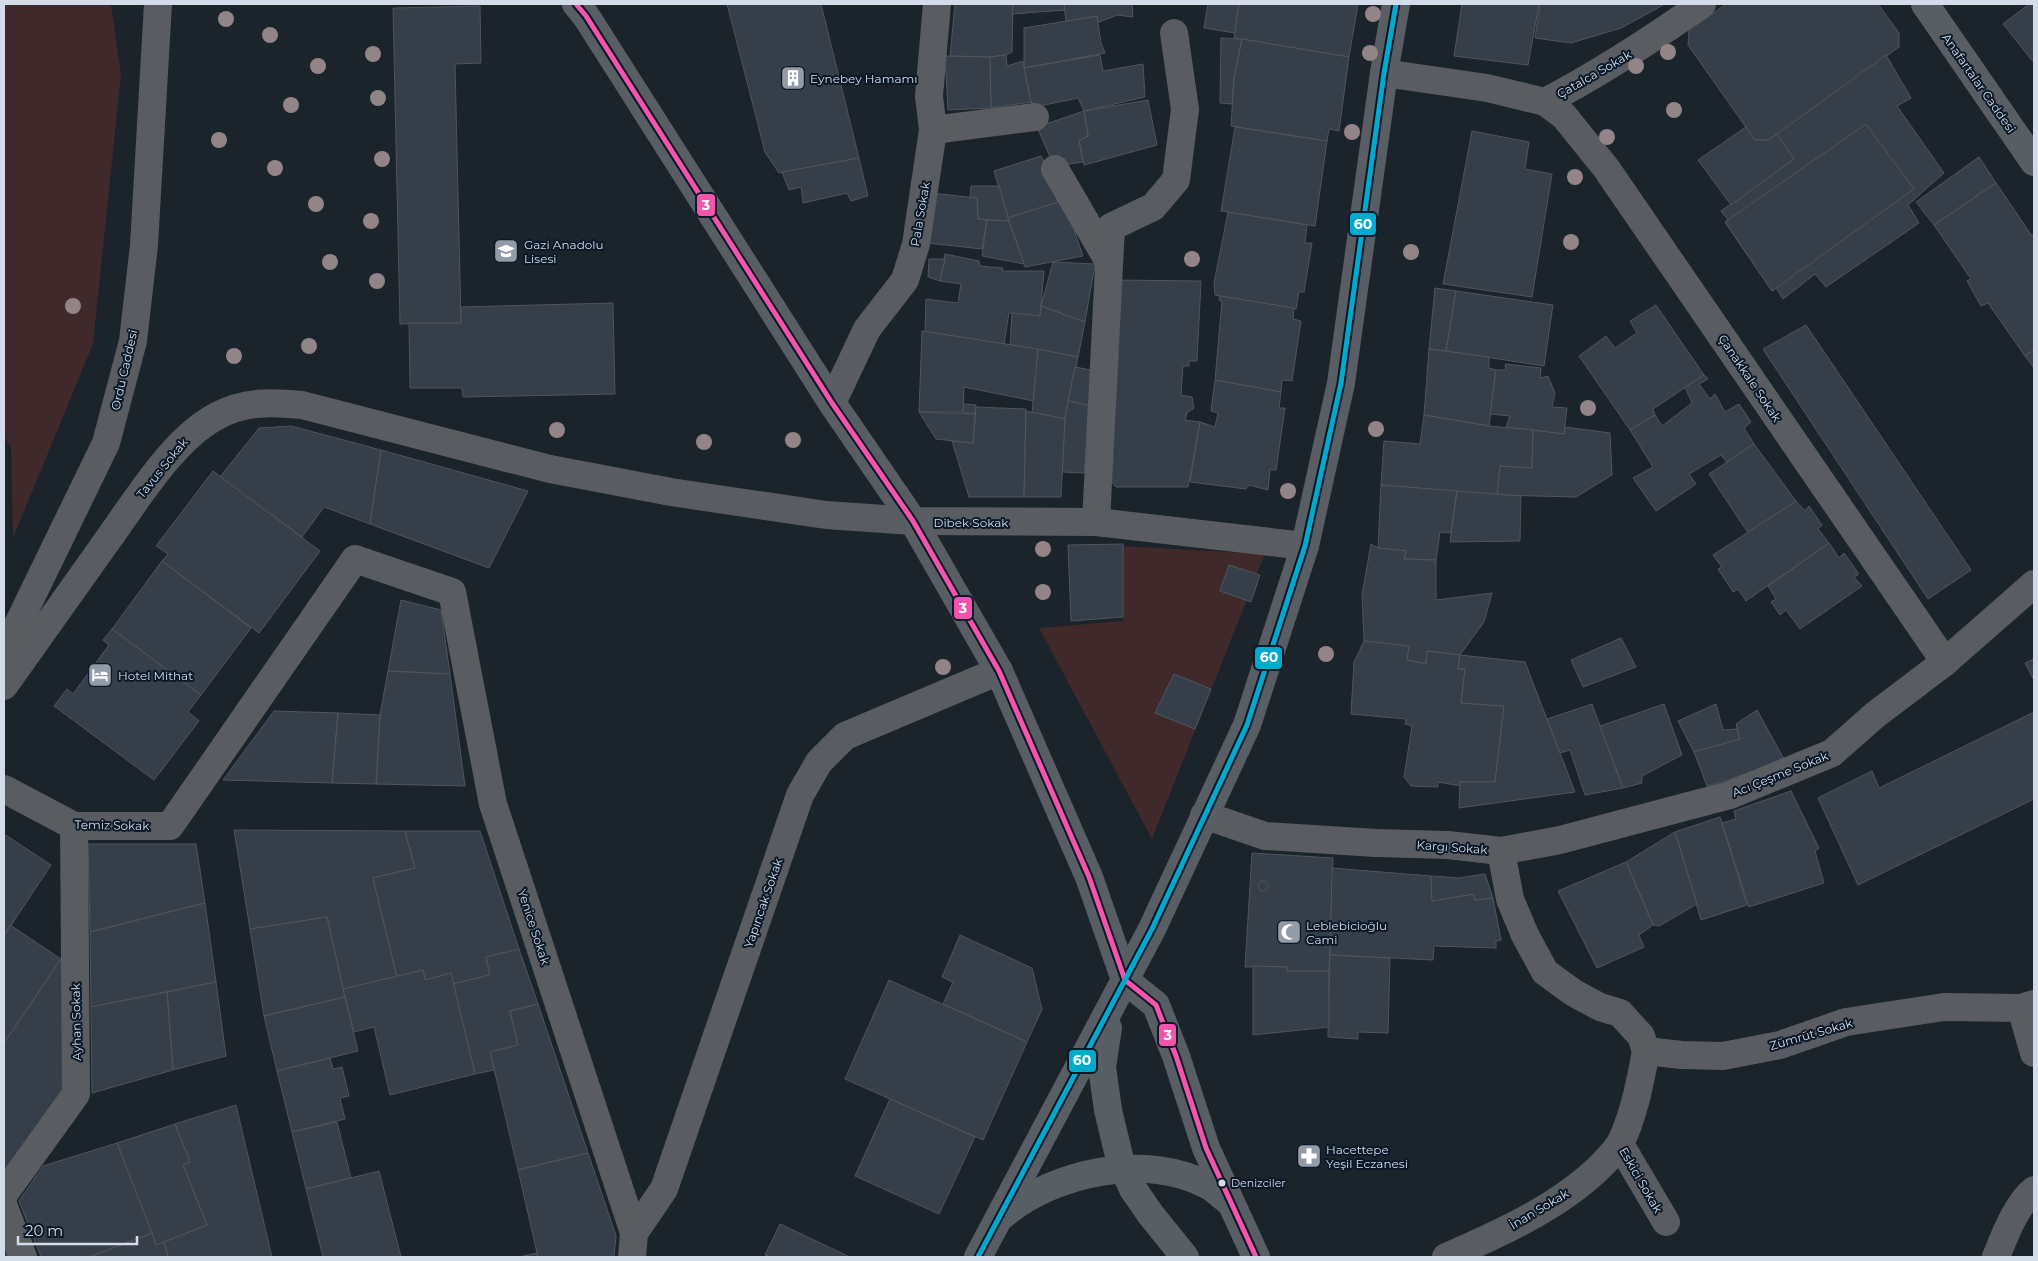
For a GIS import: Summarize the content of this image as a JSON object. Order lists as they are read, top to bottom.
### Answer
{
  "streets": {
    "main road": ["Anafartalar Caddesi"],
    "street": [
      "Çatalca Sokak",
      "Pala Sokak",
      "Ordu Caddesi",
      "Çanakkale Sokak",
      "Tavus Sokak",
      "Dibek Sokak",
      "Acı Çeşme Sokak",
      "Temiz Sokak",
      "Kargı Sokak",
      "Yapıncak Sokak",
      "Yenice Sokak",
      "Ayhan Sokak",
      "Zümrüt Sokak",
      "Eskici Sokak",
      "İnan Sokak"
    ]
  },
  "crossings": [
    ["Çatalca Sokak", "Çanakkale Sokak"],
    ["Çanakkale Sokak", "Acı Çeşme Sokak"],
    ["Tavus Sokak", "Dibek Sokak"],
    ["Acı Çeşme Sokak", "Kargı Sokak"],
    ["Temiz Sokak", "Yenice Sokak"],
    ["Temiz Sokak", "Ayhan Sokak"],
    ["Kargı Sokak", "Zümrüt Sokak"],
    ["Kargı Sokak", "Eskici Sokak"],
    ["Yapıncak Sokak", "Yenice Sokak"],
    ["Zümrüt Sokak", "Eskici Sokak"],
    ["Eskici Sokak", "İnan Sokak"]
  ],
  "places": {
    "building": ["Eynebey Hamamı"],
    "school or university": ["Gazi Anadolu Lisesi"],
    "hotel": ["Hotel Mithat"],
    "mosque": ["Leblebicioğlu Cami"],
    "pharmacy": ["Hacettepe Yeşil Eczanesi"],
    "other": ["Denizciler"]
  },
  "lines": ["transit line 3", "transit line 60"],
  "scale_bar": "20 m"
}
